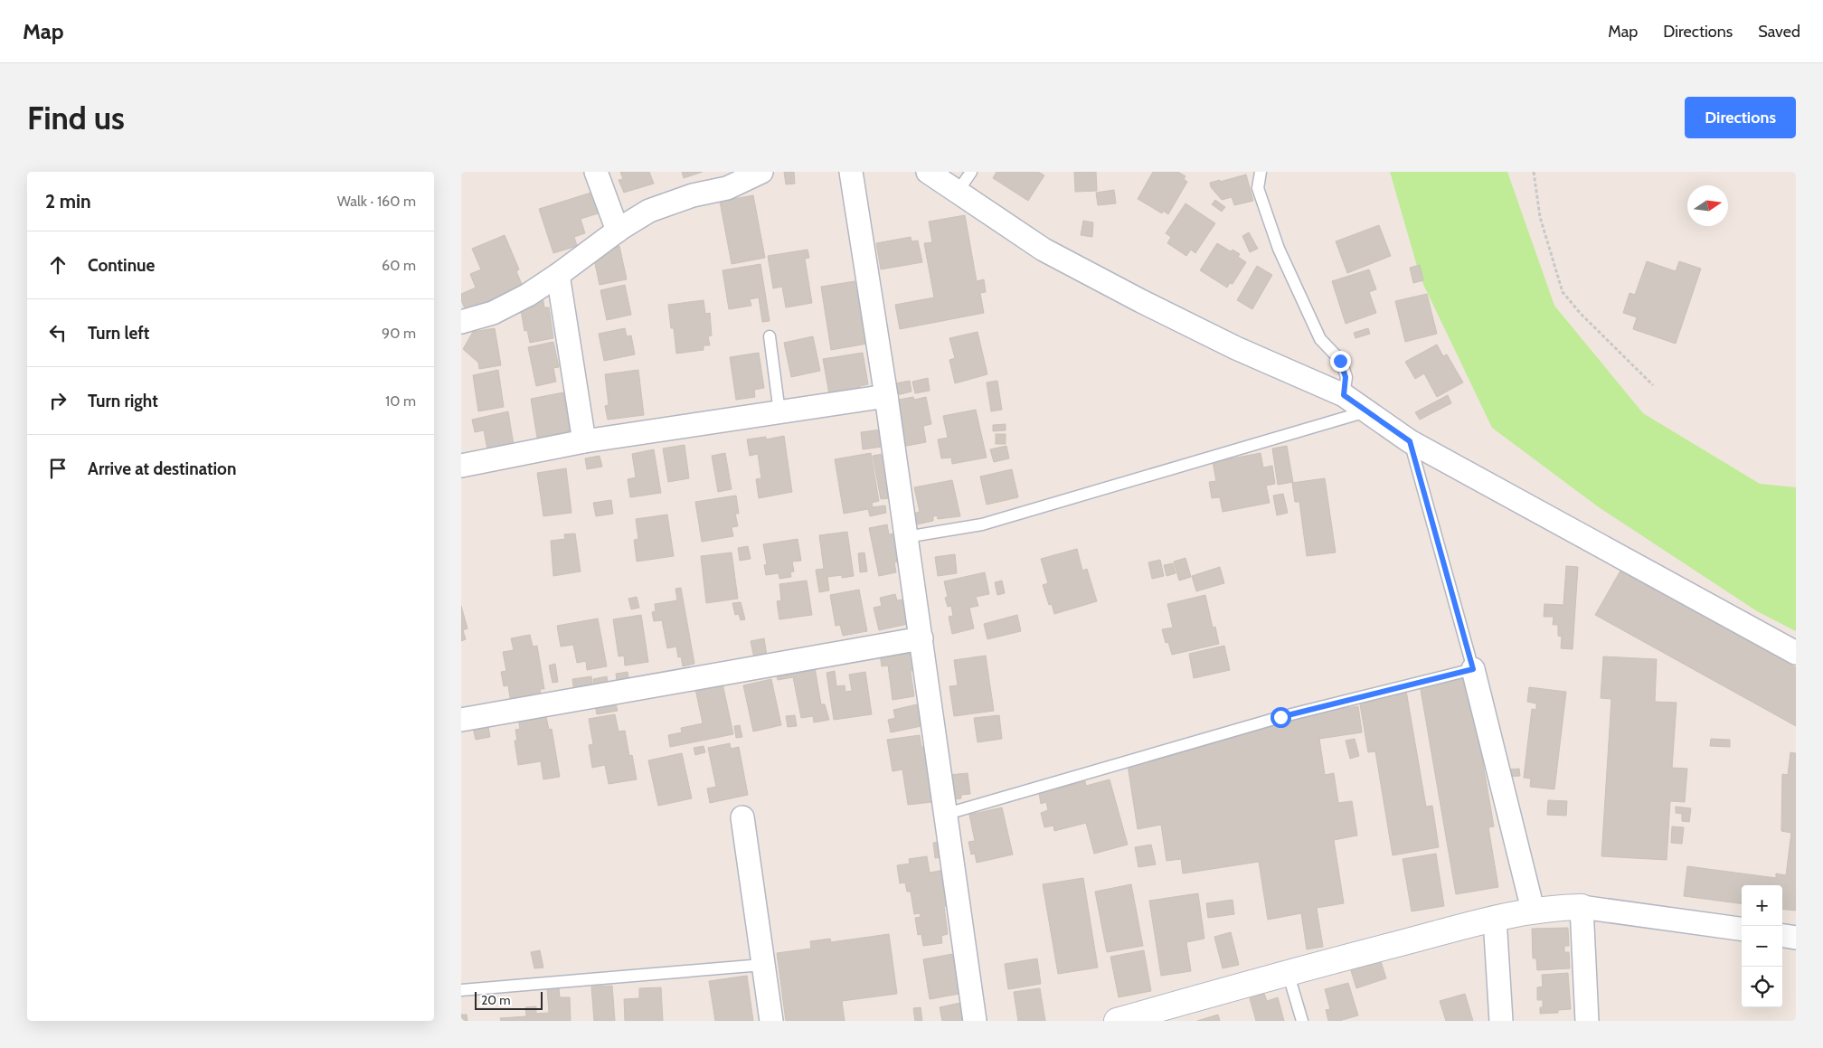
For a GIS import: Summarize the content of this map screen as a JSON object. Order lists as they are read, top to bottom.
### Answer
{
  "scale_bar": "20 m",
  "north": "right",
  "page": {
    "header": "Map",
    "nav": ["Map", "Directions", "Saved"],
    "buttons": "Directions",
    "title": "Find us",
    "heading": ["2 min", "Walk · 160 m"],
    "list": [
      ["Continue", "60 m"],
      ["Turn left", "90 m"],
      ["Turn right", "10 m"],
      "Arrive at destination"
    ],
    "map_buttons": ["+", "−"],
    "scale": "20 m"
  }
}
